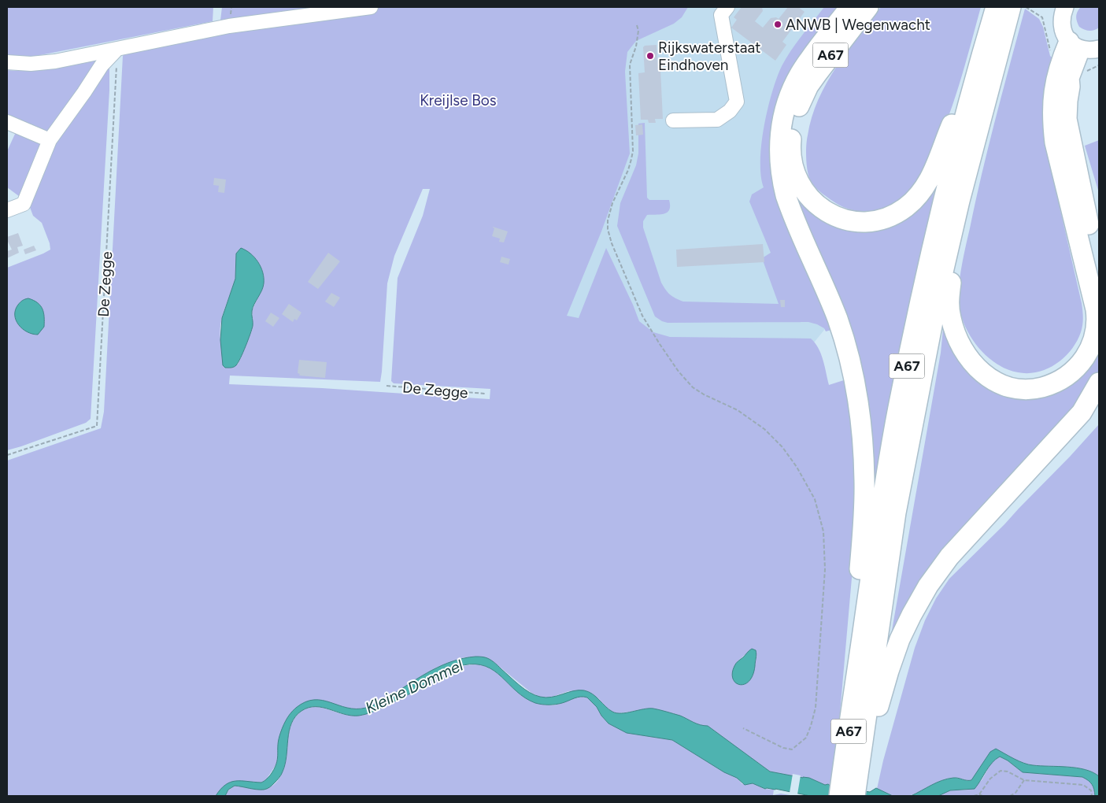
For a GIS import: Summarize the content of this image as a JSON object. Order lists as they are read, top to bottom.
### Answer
{
  "streets": {
    "highway": ["A67"],
    "path": ["De Zegge"]
  },
  "water": ["Kleine Dommel"],
  "parks": ["Kreijlse Bos"],
  "places": ["ANWB | Wegenwacht", "Rijkswaterstaat Eindhoven"]
}
